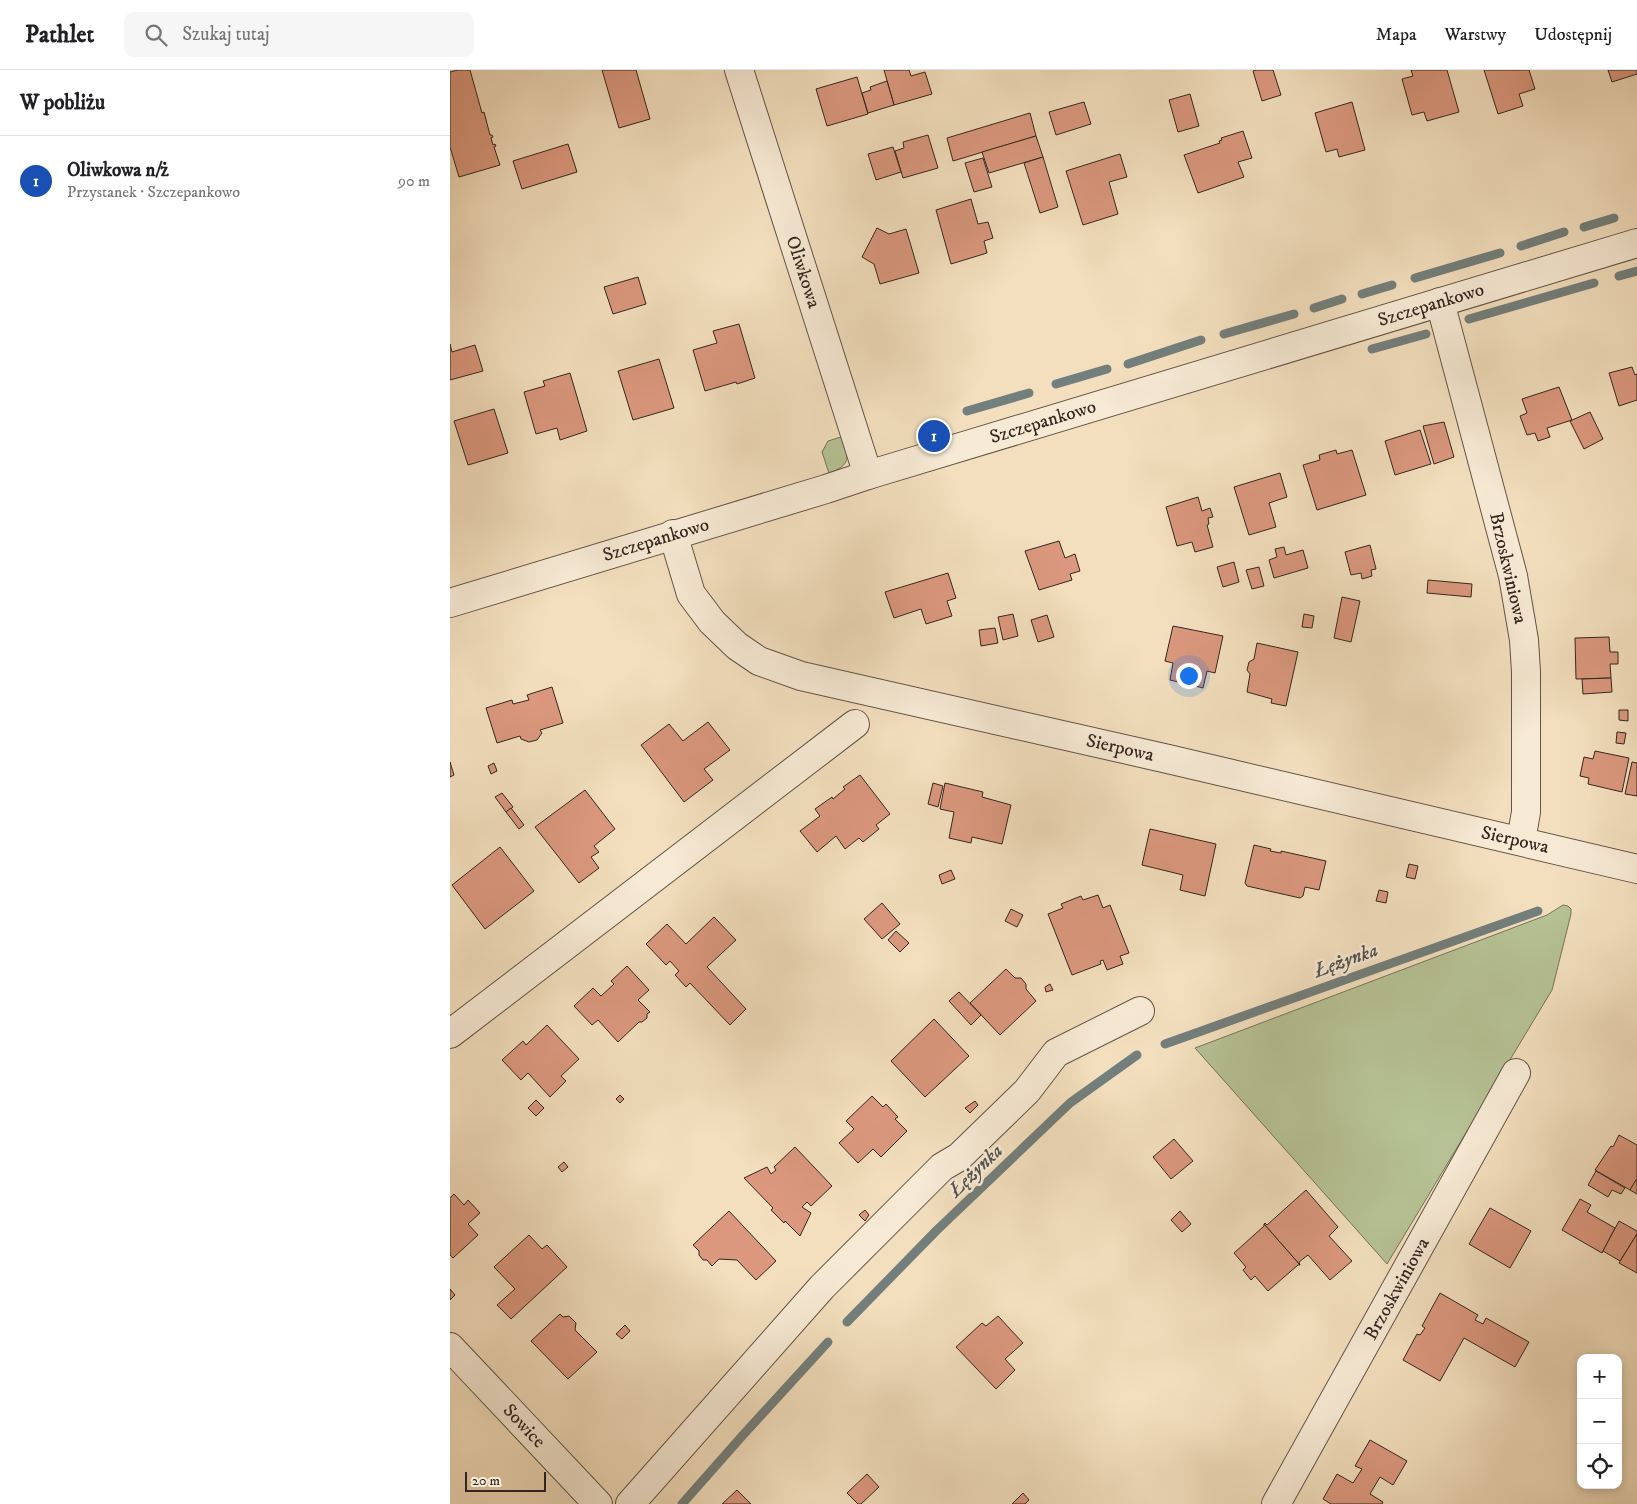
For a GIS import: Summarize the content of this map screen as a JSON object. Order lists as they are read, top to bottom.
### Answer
{
  "streets": {
    "street": [
      "Oliwkowa",
      "Szczepankowo",
      "Brzoskwiniowa",
      "Sierpowa",
      "Sowice"
    ]
  },
  "crossings": [
    ["Oliwkowa", "Szczepankowo"],
    ["Szczepankowo", "Brzoskwiniowa"],
    ["Szczepankowo", "Sierpowa"],
    ["Brzoskwiniowa", "Sierpowa"]
  ],
  "water": ["Łężynka"],
  "scale_bar": "20 m",
  "page": {
    "header": "Pathlet",
    "search": "Szukaj tutaj",
    "nav": ["Mapa", "Warstwy", "Udostępnij"],
    "heading": "W pobliżu",
    "list": [
      {
        "mark": "1",
        "name": "Oliwkowa n/ż",
        "note": "Przystanek · Szczepankowo",
        "value": "90 m"
      }
    ],
    "pins": "1",
    "map_buttons": ["+", "−"],
    "scale": "20 m"
  }
}
